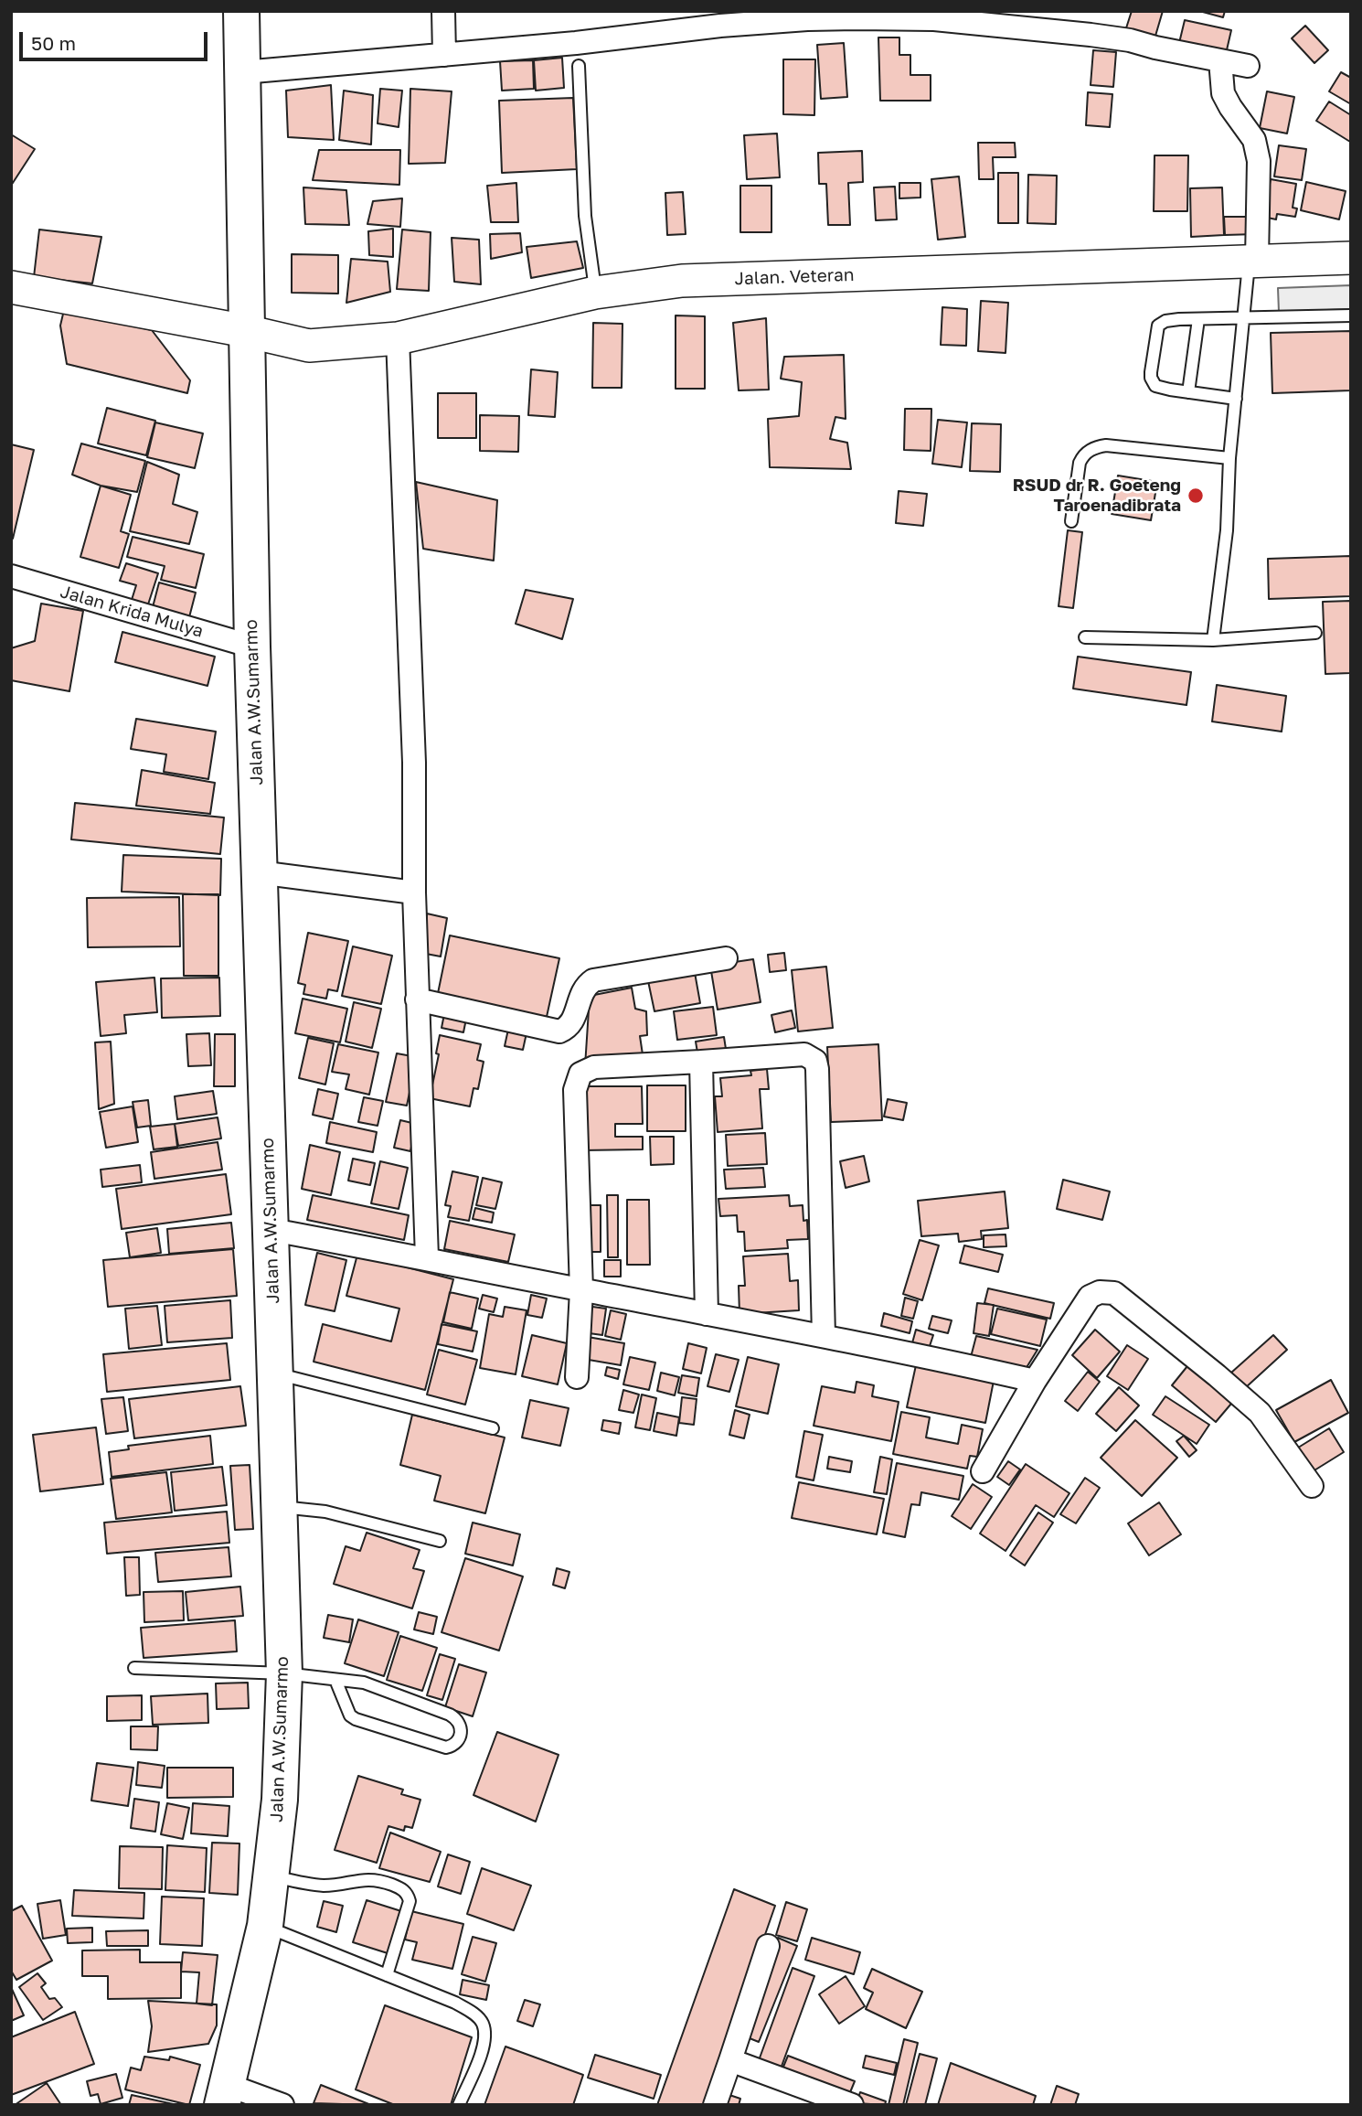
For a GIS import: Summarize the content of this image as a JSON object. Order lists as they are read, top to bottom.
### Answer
{
  "streets": {
    "main road": ["Jalan A.W.Sumarmo"],
    "street": ["Jalan. Veteran", "Jalan Krida Mulya"]
  },
  "crossings": [
    ["Jalan. Veteran", "Jalan A.W.Sumarmo"],
    ["Jalan Krida Mulya", "Jalan A.W.Sumarmo"]
  ],
  "places": ["RSUD dr R. Goeteng Taroenadibrata"],
  "scale_bar": "50 m"
}
